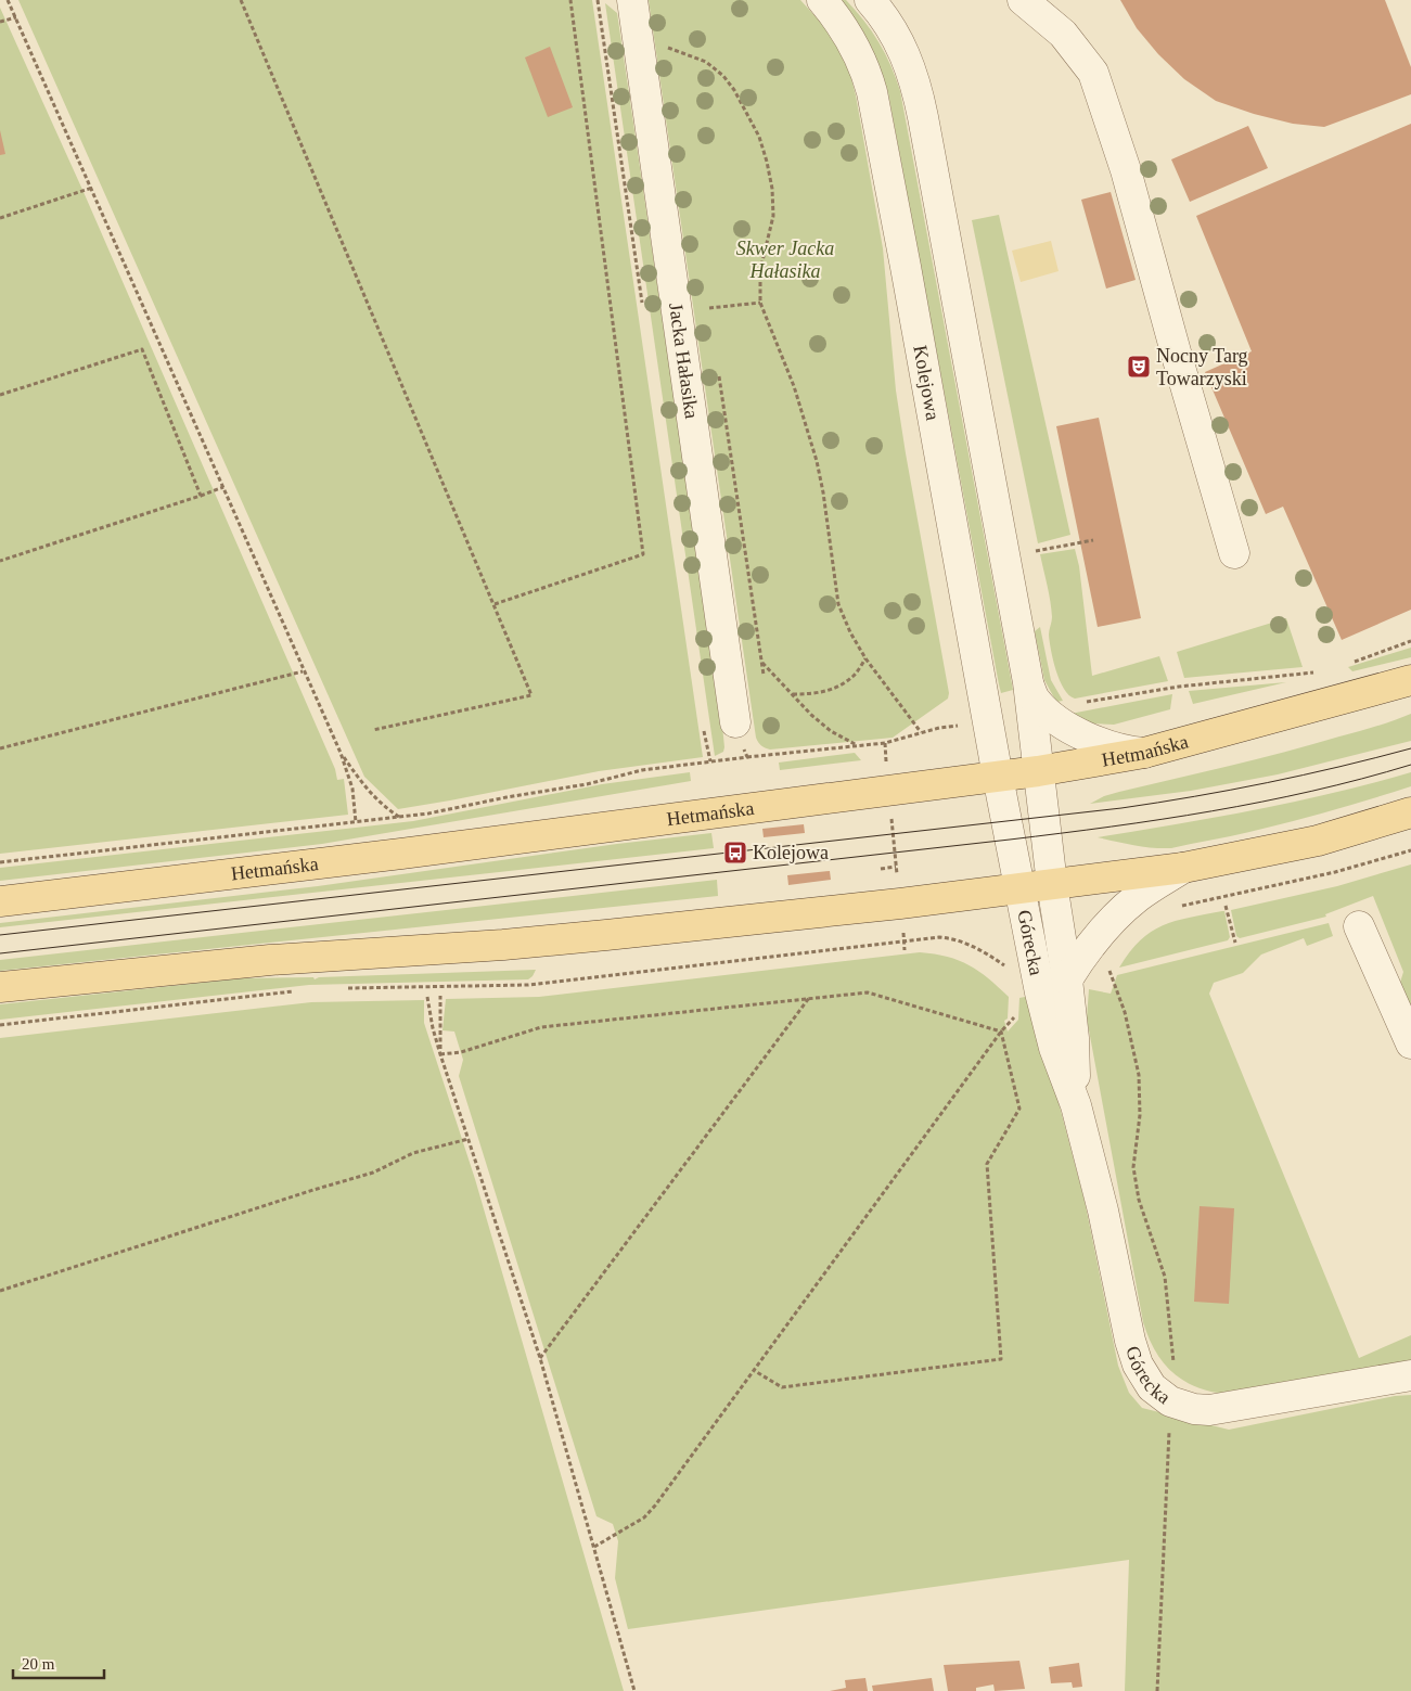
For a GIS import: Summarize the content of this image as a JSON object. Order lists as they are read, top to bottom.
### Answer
{
  "streets": {
    "main road": ["Hetmańska"],
    "street": ["Jacka Hałasika", "Kolejowa", "Górecka"]
  },
  "crossings": [
    ["Kolejowa", "Hetmańska"],
    ["Kolejowa", "Górecka"],
    ["Hetmańska", "Górecka"]
  ],
  "parks": ["Skwer Jacka Hałasika"],
  "places": {
    "theatre": ["Nocny Targ Towarzyski"],
    "bus stop": ["Kolejowa"]
  },
  "scale_bar": "20 m"
}
